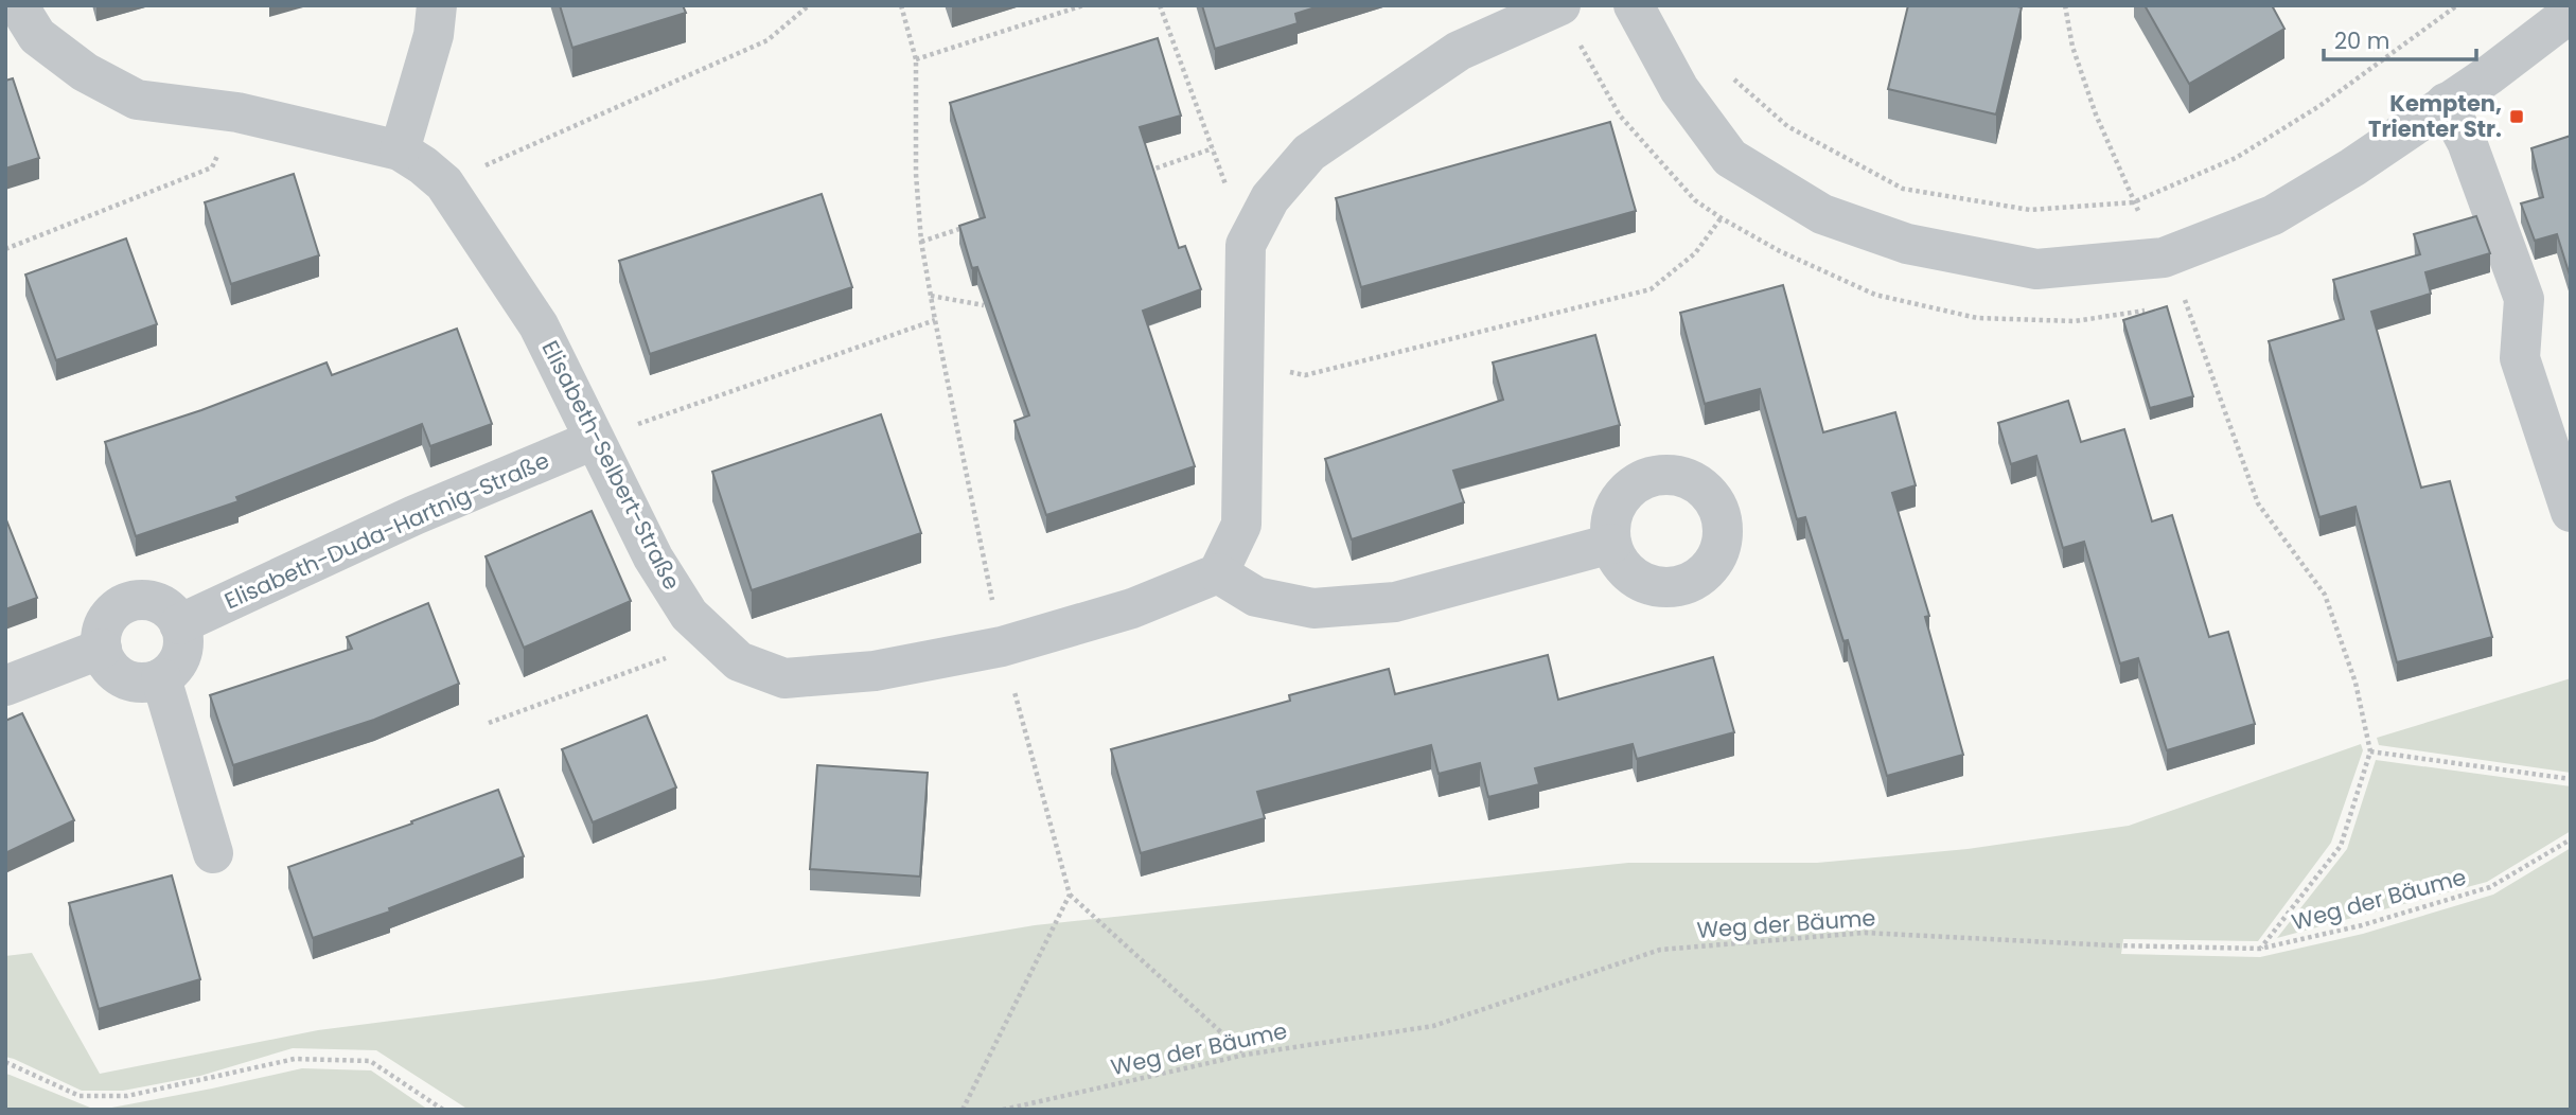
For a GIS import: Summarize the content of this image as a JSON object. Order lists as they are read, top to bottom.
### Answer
{
  "streets": {
    "street": ["Elisabeth-Selbert-Straße", "Elisabeth-Duda-Hartnig-Straße"],
    "path": ["Weg der Bäume"]
  },
  "crossings": [
    ["Elisabeth-Selbert-Straße", "Elisabeth-Duda-Hartnig-Straße"]
  ],
  "places": {
    "transit": ["Kempten, Trienter Str."]
  },
  "scale_bar": "20 m"
}
